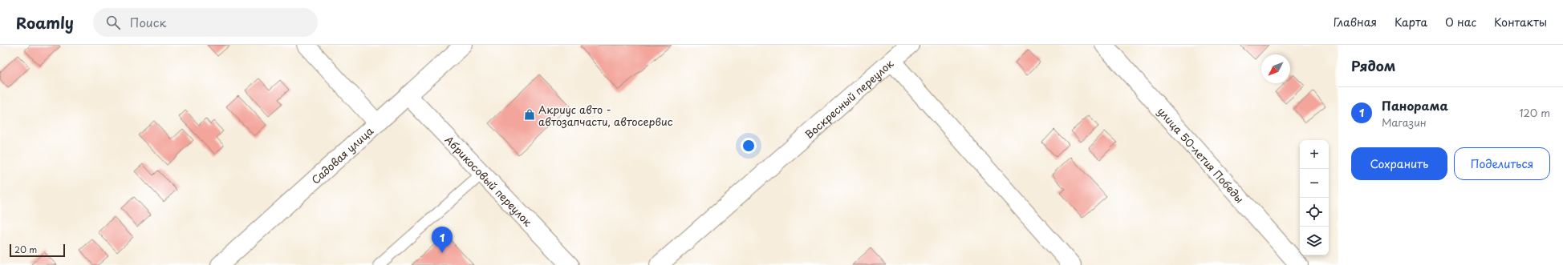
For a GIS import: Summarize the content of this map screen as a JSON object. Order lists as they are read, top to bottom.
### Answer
{
  "streets": {
    "street": [
      "Воскресный переулок",
      "Садовая улица",
      "улица 50-летия Победы",
      "Абрикосовый переулок"
    ]
  },
  "crossings": [
    ["Садовая улица", "Абрикосовый переулок"]
  ],
  "places": {
    "shop": ["Акриус авто - автозапчасти, автосервис"]
  },
  "scale_bar": "20 m",
  "north": "bottom left",
  "page": {
    "header": "Roamly",
    "search": "Поиск",
    "nav": [
      "Главная",
      "Карта",
      "О нас",
      "Контакты"
    ],
    "heading": "Рядом",
    "list": [
      {
        "mark": "1",
        "name": "Панорама",
        "note": "Магазин",
        "value": "120 m"
      }
    ],
    "buttons": ["Сохранить", "Поделиться"],
    "map_buttons": ["+", "−"],
    "pins": "1",
    "scale": "20 m"
  }
}
